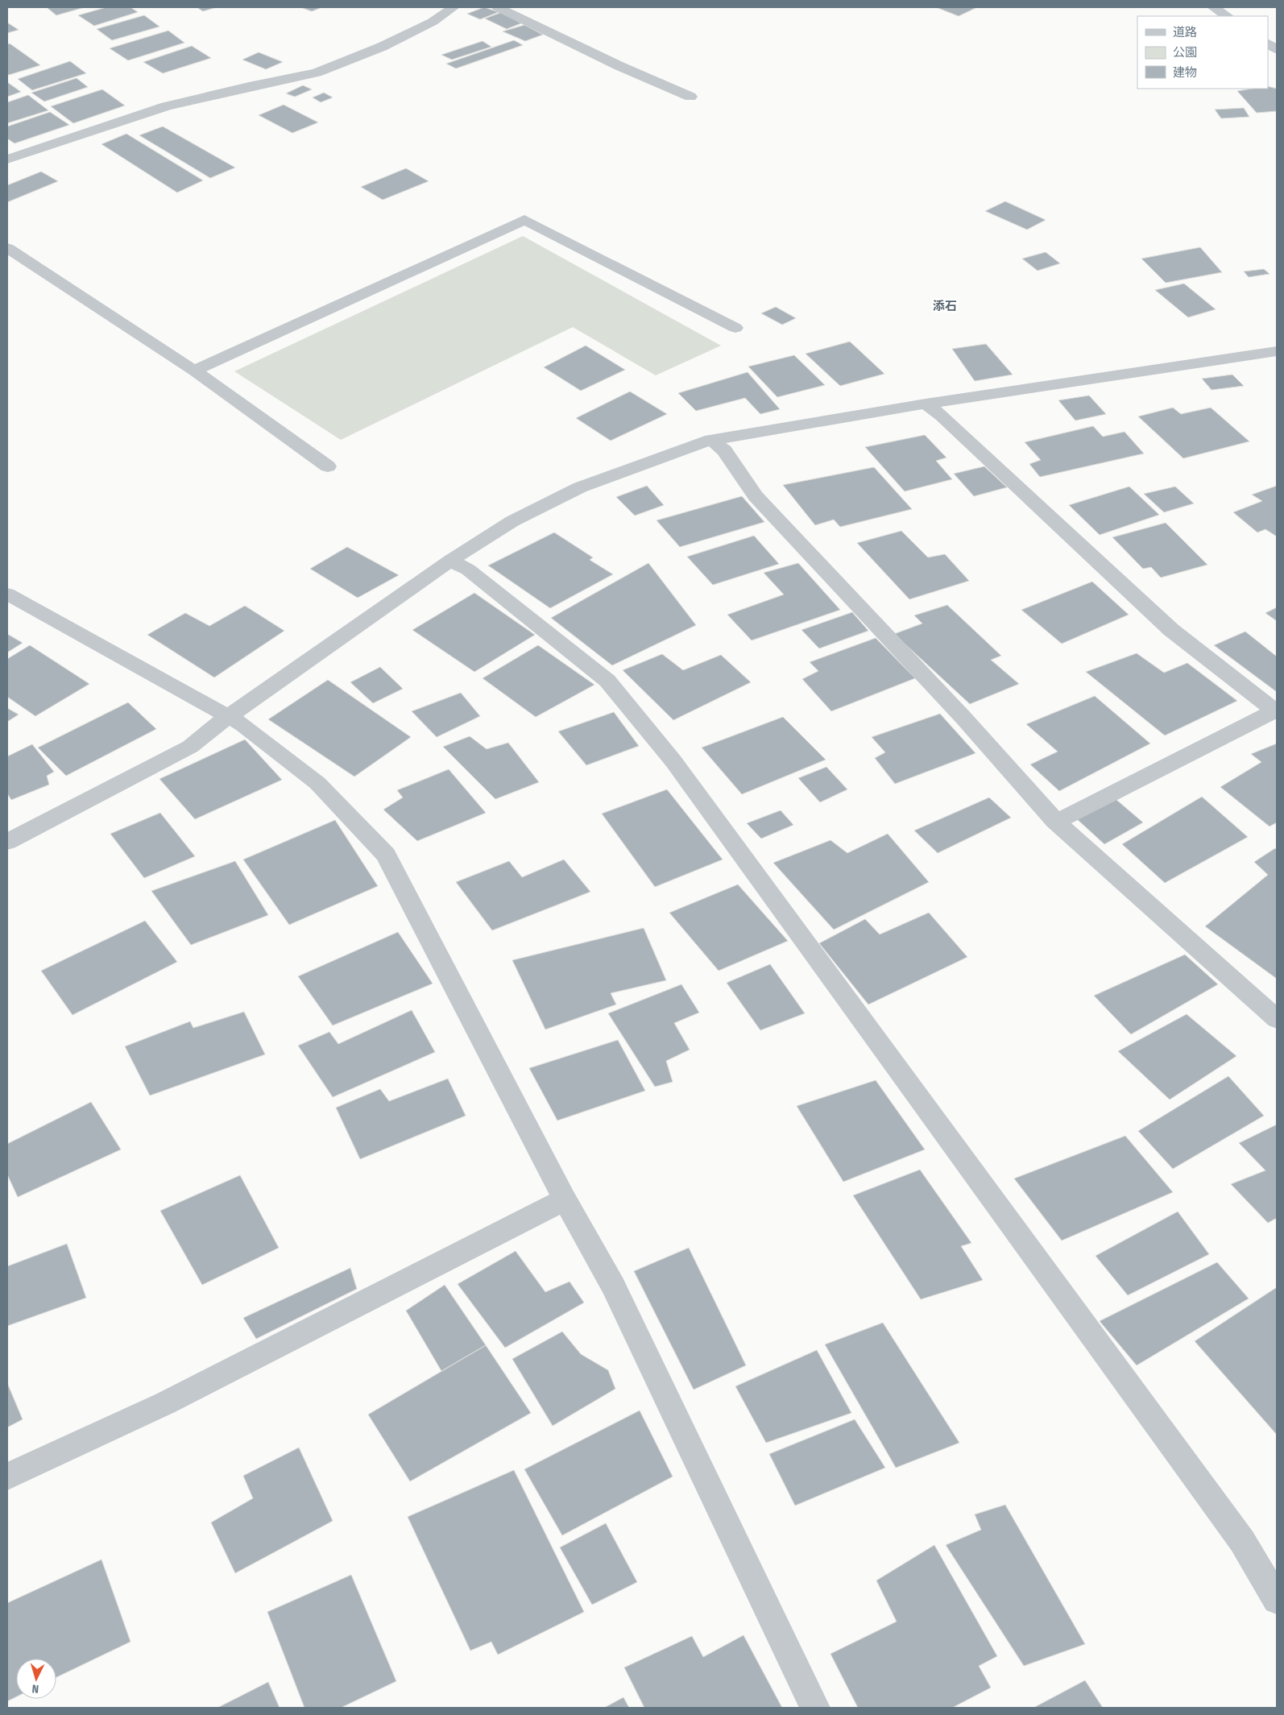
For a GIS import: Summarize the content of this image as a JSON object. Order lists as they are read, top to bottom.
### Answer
{
  "districts": ["添石"],
  "legend": ["道路", "公園", "建物"],
  "north": "bottom"
}
